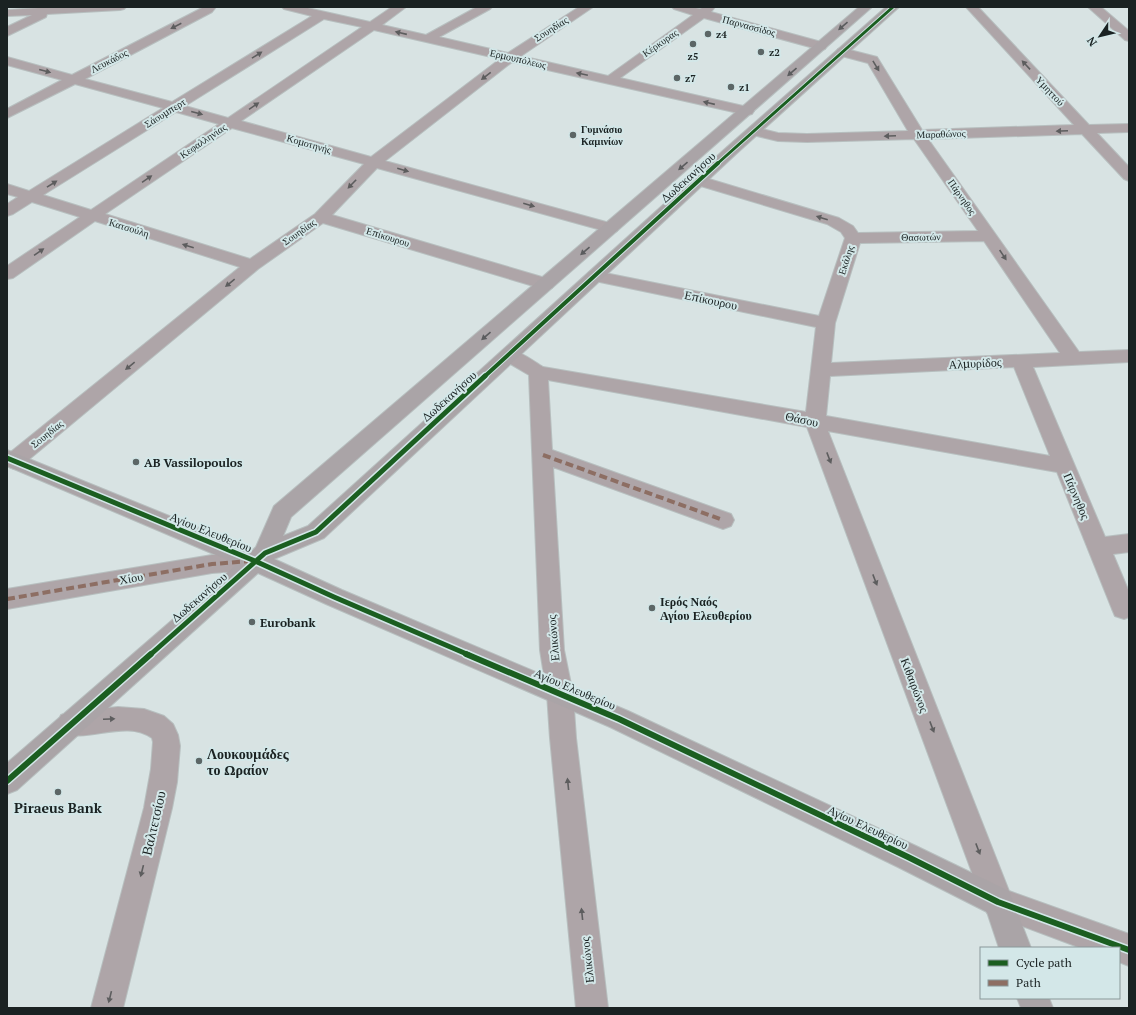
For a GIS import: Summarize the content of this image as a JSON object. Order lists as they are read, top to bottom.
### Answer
{
  "streets": {
    "street": [
      "Παρνασσίδος",
      "Σουηδίας",
      "Κέρκυρας",
      "Ερμουπόλεως",
      "Λευκάδος",
      "Υμηττού",
      "Σάουμπερτ",
      "Μαραθώνος",
      "Κεφαλληνίας",
      "Κομοτηνής",
      "Δωδεκανήσου",
      "Πάρνηθος",
      "Κατσούλη",
      "Επίκουρου",
      "Θασωτών",
      "Εκάλης",
      "Αλμυρίδος",
      "Θάσου",
      "Αγίου Ελευθερίου",
      "Χίου",
      "Ελικώνος",
      "Κιθαιρώνος",
      "Βαλτετσίου"
    ]
  },
  "crossings": [
    ["Παρνασσίδος", "Κέρκυρας"],
    ["Παρνασσίδος", "Δωδεκανήσου"],
    ["Σουηδίας", "Ερμουπόλεως"],
    ["Σουηδίας", "Κομοτηνής"],
    ["Σουηδίας", "Κατσούλη"],
    ["Σουηδίας", "Επίκουρου"],
    ["Σουηδίας", "Αγίου Ελευθερίου"],
    ["Κέρκυρας", "Ερμουπόλεως"],
    ["Ερμουπόλεως", "Σάουμπερτ"],
    ["Ερμουπόλεως", "Κεφαλληνίας"],
    ["Ερμουπόλεως", "Δωδεκανήσου"],
    ["Λευκάδος", "Κομοτηνής"],
    ["Υμηττού", "Μαραθώνος"],
    ["Σάουμπερτ", "Κομοτηνής"],
    ["Σάουμπερτ", "Κατσούλη"],
    ["Μαραθώνος", "Δωδεκανήσου"],
    ["Μαραθώνος", "Πάρνηθος"],
    ["Κεφαλληνίας", "Κομοτηνής"],
    ["Κεφαλληνίας", "Κατσούλη"],
    ["Κομοτηνής", "Δωδεκανήσου"],
    ["Δωδεκανήσου", "Πάρνηθος"],
    ["Δωδεκανήσου", "Επίκουρου"],
    ["Δωδεκανήσου", "Εκάλης"],
    ["Δωδεκανήσου", "Αγίου Ελευθερίου"],
    ["Δωδεκανήσου", "Χίου"],
    ["Δωδεκανήσου", "Βαλτετσίου"],
    ["Πάρνηθος", "Θασωτών"],
    ["Πάρνηθος", "Αλμυρίδος"],
    ["Πάρνηθος", "Θάσου"],
    ["Επίκουρου", "Εκάλης"],
    ["Θασωτών", "Εκάλης"],
    ["Εκάλης", "Αλμυρίδος"],
    ["Εκάλης", "Θάσου"],
    ["Εκάλης", "Κιθαιρώνος"],
    ["Θάσου", "Ελικώνος"],
    ["Θάσου", "Κιθαιρώνος"],
    ["Αγίου Ελευθερίου", "Χίου"],
    ["Αγίου Ελευθερίου", "Ελικώνος"],
    ["Αγίου Ελευθερίου", "Κιθαιρώνος"]
  ],
  "one_way": [
    "Σουηδίας",
    "Ερμουπόλεως",
    "Υμηττού",
    "Σάουμπερτ",
    "Μαραθώνος",
    "Κεφαλληνίας",
    "Κομοτηνής",
    "Πάρνηθος",
    "Κατσούλη",
    "Εκάλης",
    "Ελικώνος",
    "Κιθαιρώνος"
  ],
  "places": [
    "z4",
    "z5",
    "z2",
    "z7",
    "z1",
    "Γυμνάσιο Καμινίων",
    "AB Vassilopoulos",
    "Ιερός Ναός Αγίου Ελευθερίου",
    "Eurobank",
    "Λουκουμάδες το Ωραίον",
    "Piraeus Bank"
  ],
  "legend": ["Cycle path", "Path"],
  "north": "bottom left"
}
